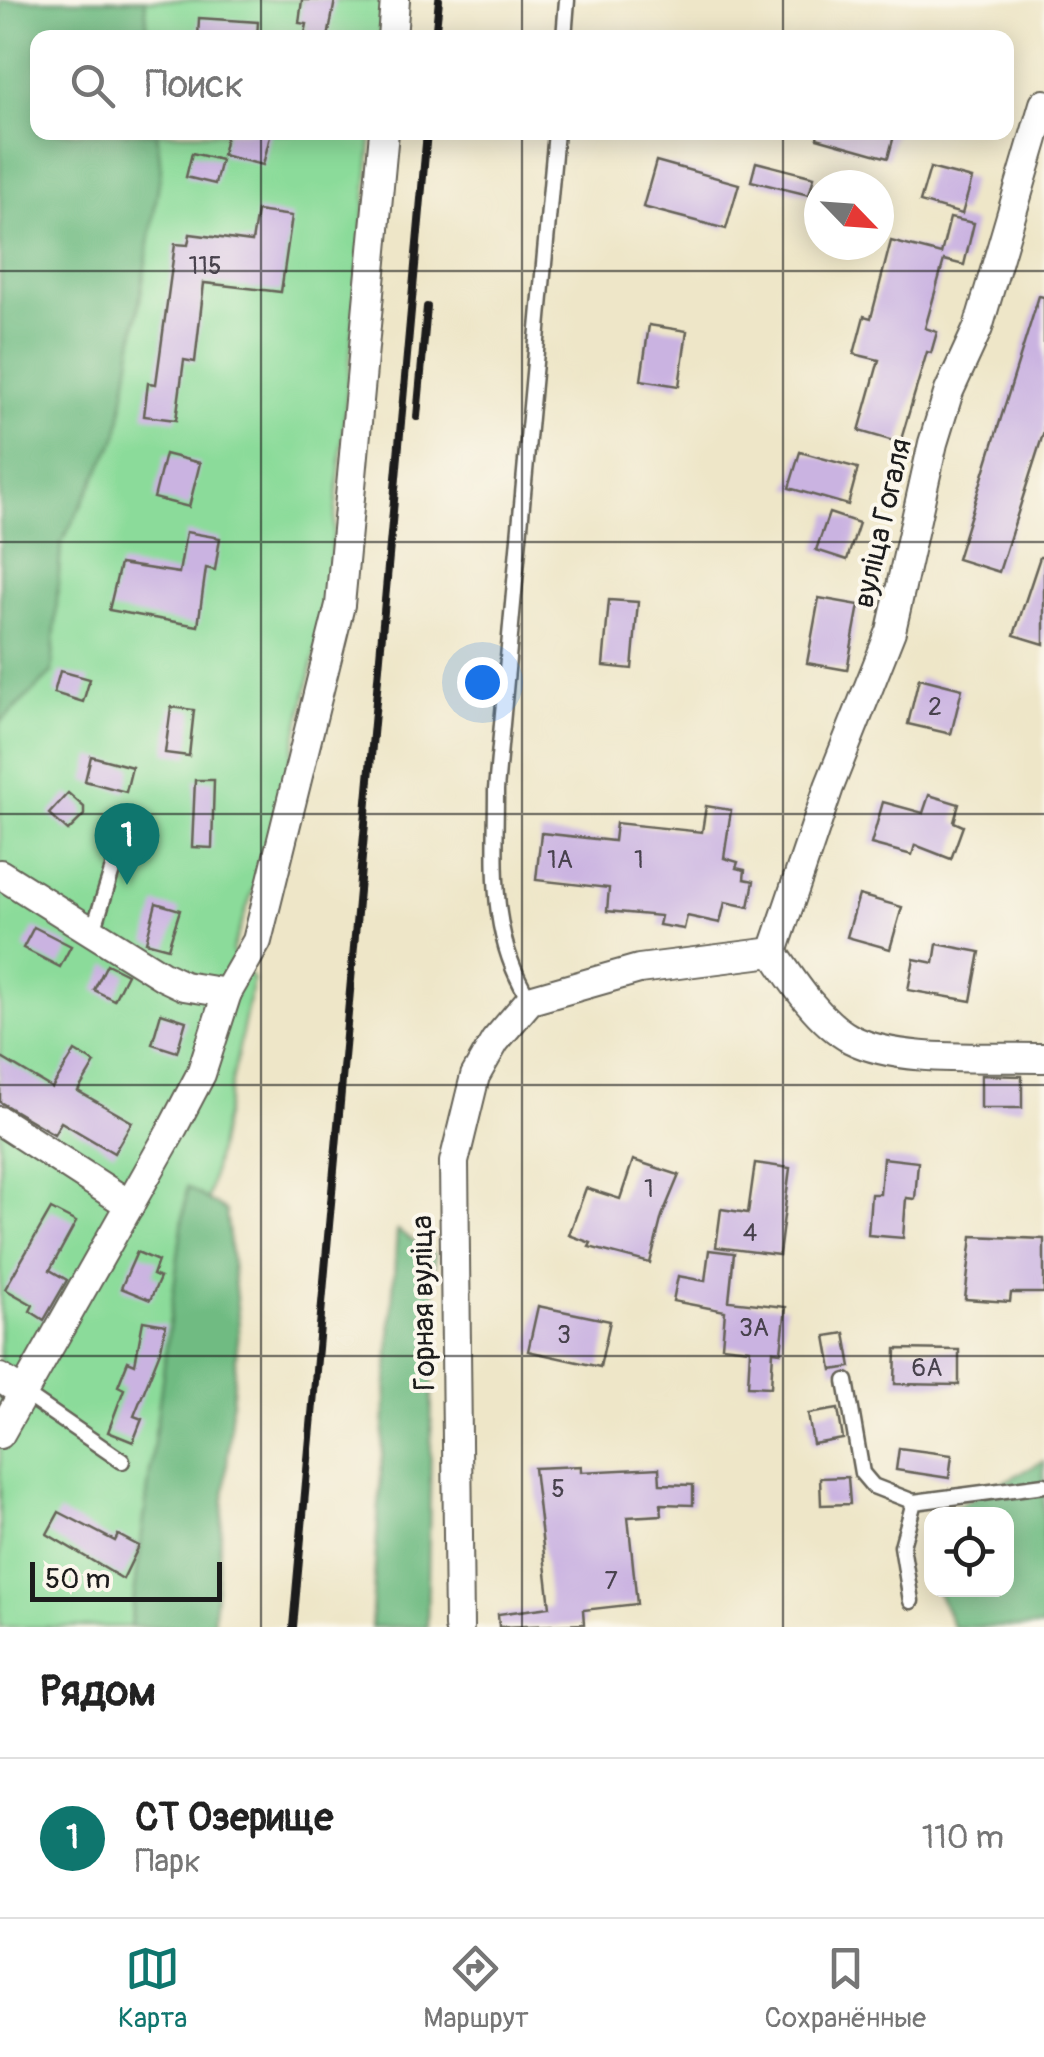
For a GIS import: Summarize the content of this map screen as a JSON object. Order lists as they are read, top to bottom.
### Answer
{
  "streets": {
    "street": ["вуліца Гогаля", "Горная вуліца"]
  },
  "house_numbers": [
    "115",
    "2",
    "1А",
    "1",
    "1",
    "4",
    "3А",
    "3",
    "6А",
    "5",
    "7"
  ],
  "scale_bar": "50 m",
  "north": "bottom right",
  "page": {
    "search": "Поиск",
    "pins": "1",
    "scale": "50 m",
    "heading": "Рядом",
    "list": [
      {
        "mark": "1",
        "name": "СТ Озерище",
        "note": "Парк",
        "value": "110 m"
      }
    ],
    "nav": ["Карта", "Маршрут", "Сохранённые"]
  }
}
